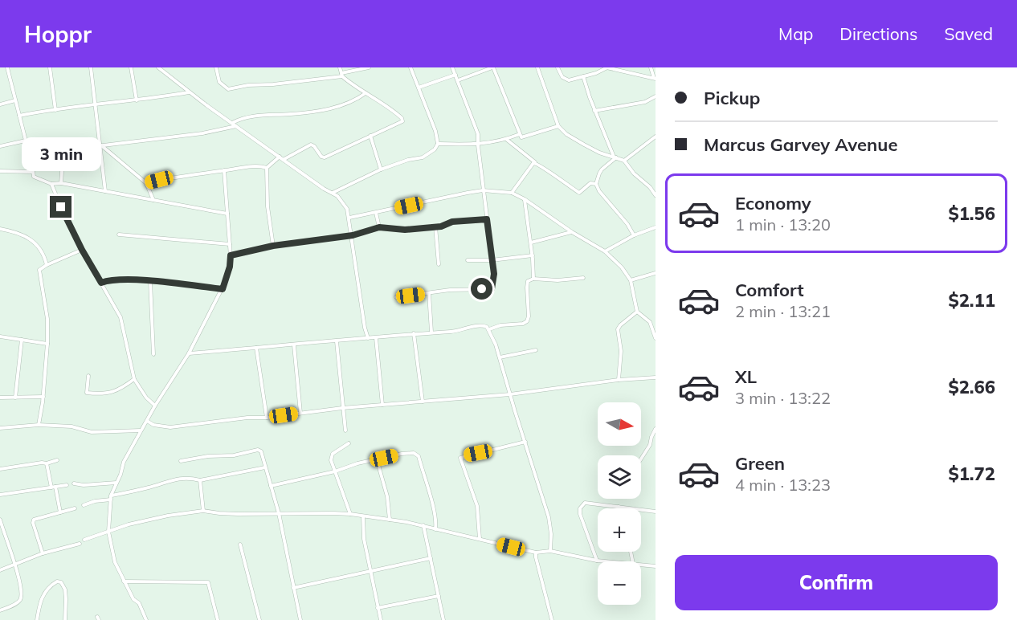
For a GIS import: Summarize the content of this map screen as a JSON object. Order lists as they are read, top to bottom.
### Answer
{
  "north": "right",
  "page": {
    "header": "Hoppr",
    "nav": ["Map", "Directions", "Saved"],
    "banner": ["Pickup", "Marcus Garvey Avenue"],
    "bubble": "3 min",
    "list": [
      {
        "name": "Economy",
        "note": "1 min · 13:20",
        "value": "$1.56"
      },
      {
        "name": "Comfort",
        "note": "2 min · 13:21",
        "value": "$2.11"
      },
      {
        "name": "XL",
        "note": "3 min · 13:22",
        "value": "$2.66"
      },
      {
        "name": "Green",
        "note": "4 min · 13:23",
        "value": "$1.72"
      }
    ],
    "map_buttons": ["+", "−"],
    "buttons": "Confirm"
  }
}
